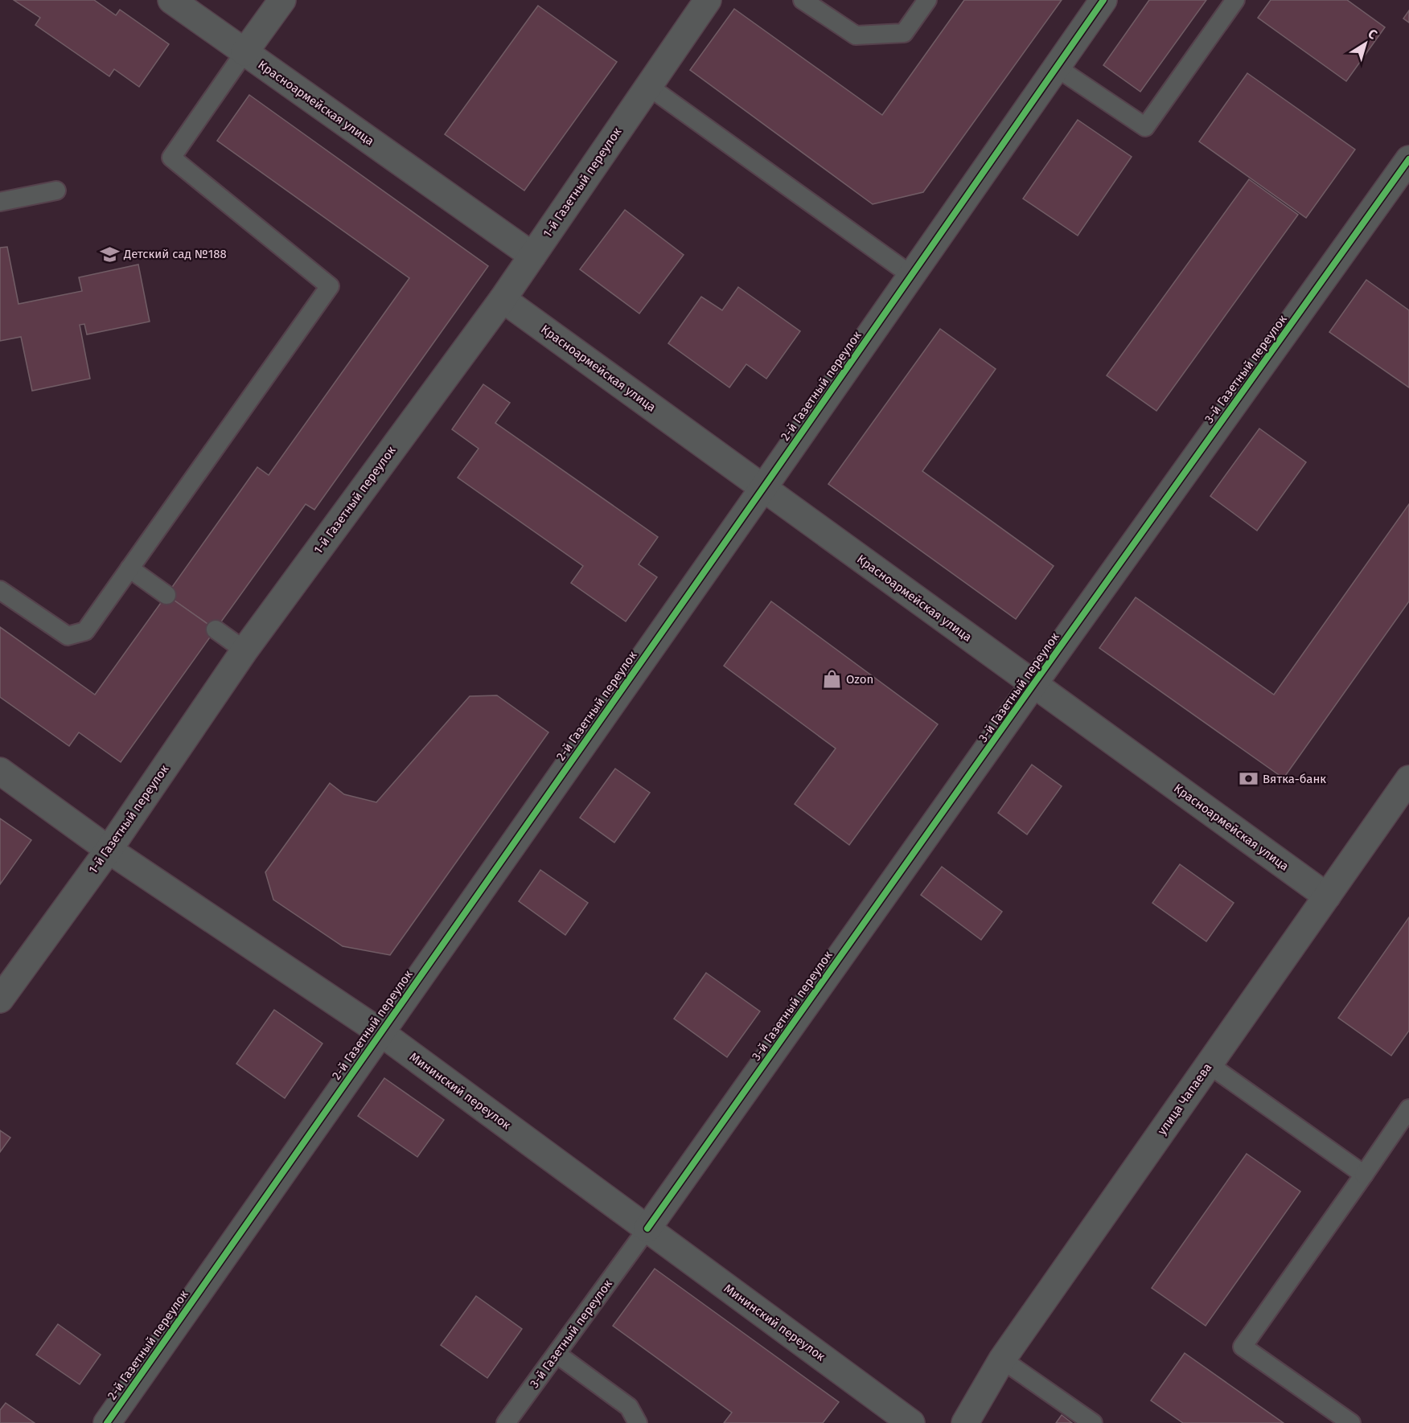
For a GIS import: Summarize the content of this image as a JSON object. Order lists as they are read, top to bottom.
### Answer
{
  "streets": {
    "street": [
      "Красноармейская улица",
      "1-й Газетный переулок",
      "3-й Газетный переулок",
      "2-й Газетный переулок",
      "Мининский переулок",
      "улица Чапаева"
    ]
  },
  "crossings": [
    ["Красноармейская улица", "1-й Газетный переулок"],
    ["Красноармейская улица", "3-й Газетный переулок"],
    ["Красноармейская улица", "2-й Газетный переулок"],
    ["Красноармейская улица", "улица Чапаева"],
    ["1-й Газетный переулок", "Мининский переулок"],
    ["3-й Газетный переулок", "Мининский переулок"],
    ["2-й Газетный переулок", "Мининский переулок"]
  ],
  "places": {
    "school or university": ["Детский сад №188"],
    "shop": ["Ozon"],
    "bank": ["Вятка-банк"]
  },
  "north": "top right"
}
